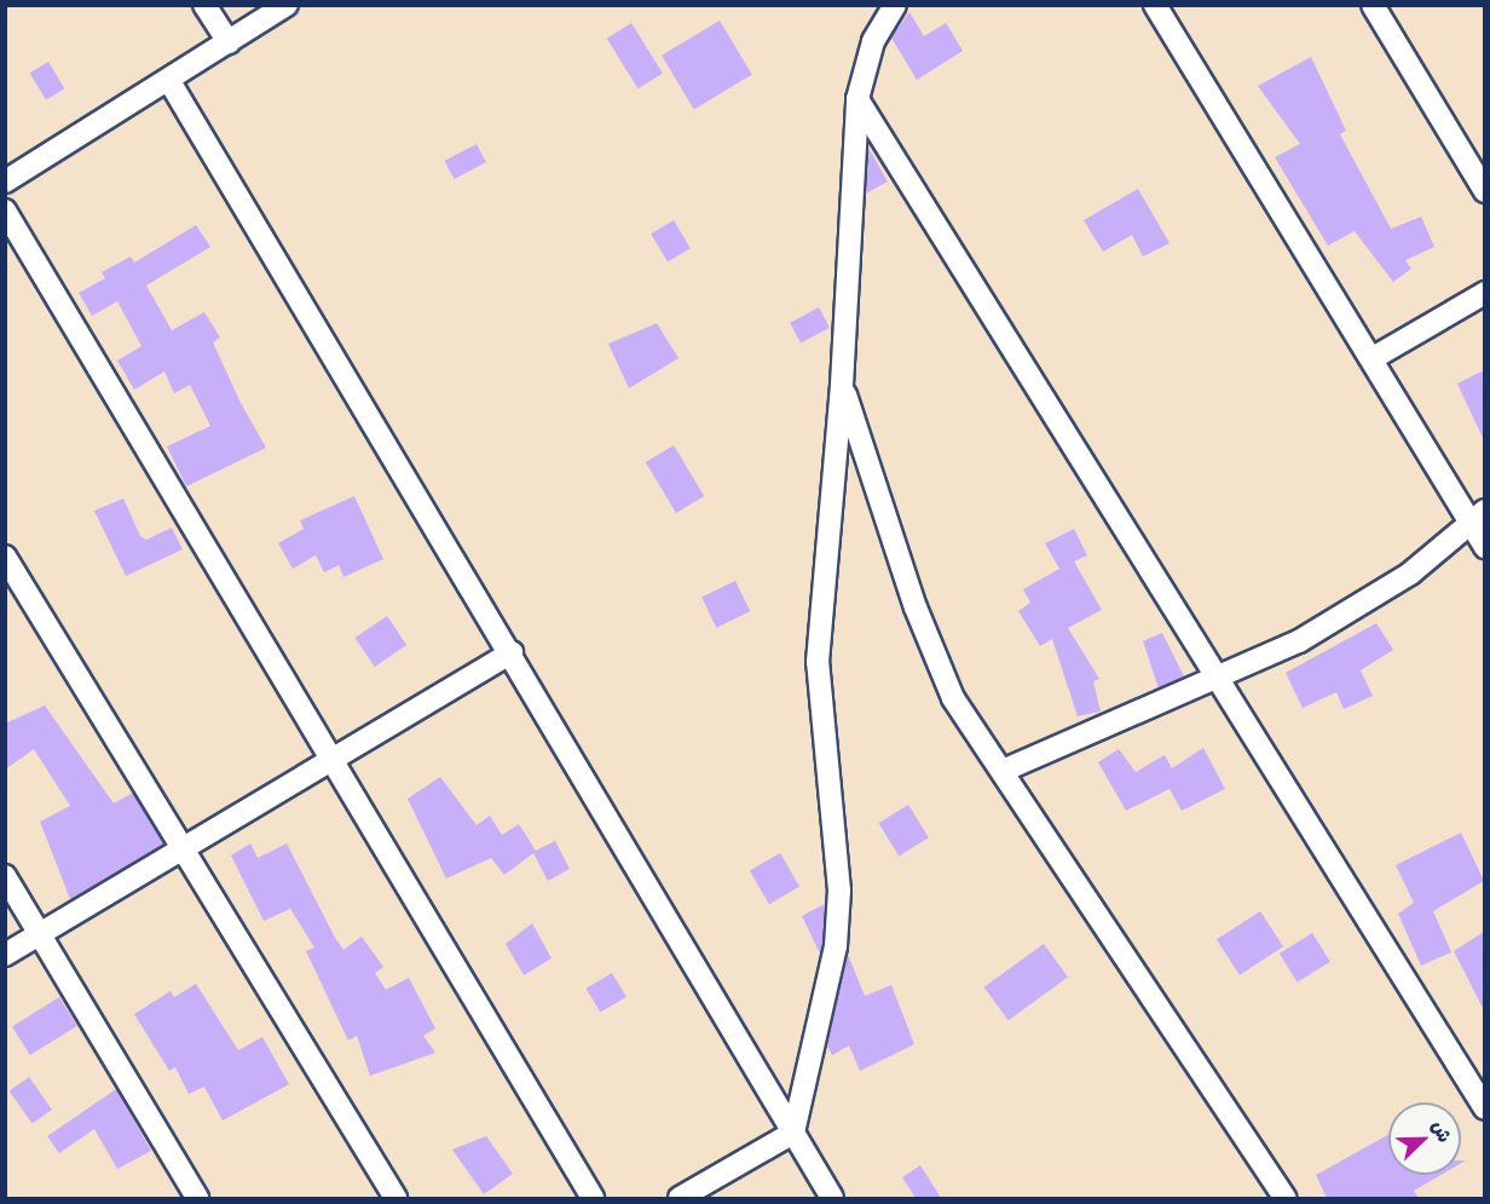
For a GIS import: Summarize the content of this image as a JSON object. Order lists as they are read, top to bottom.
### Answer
{
  "north": "top right"
}
